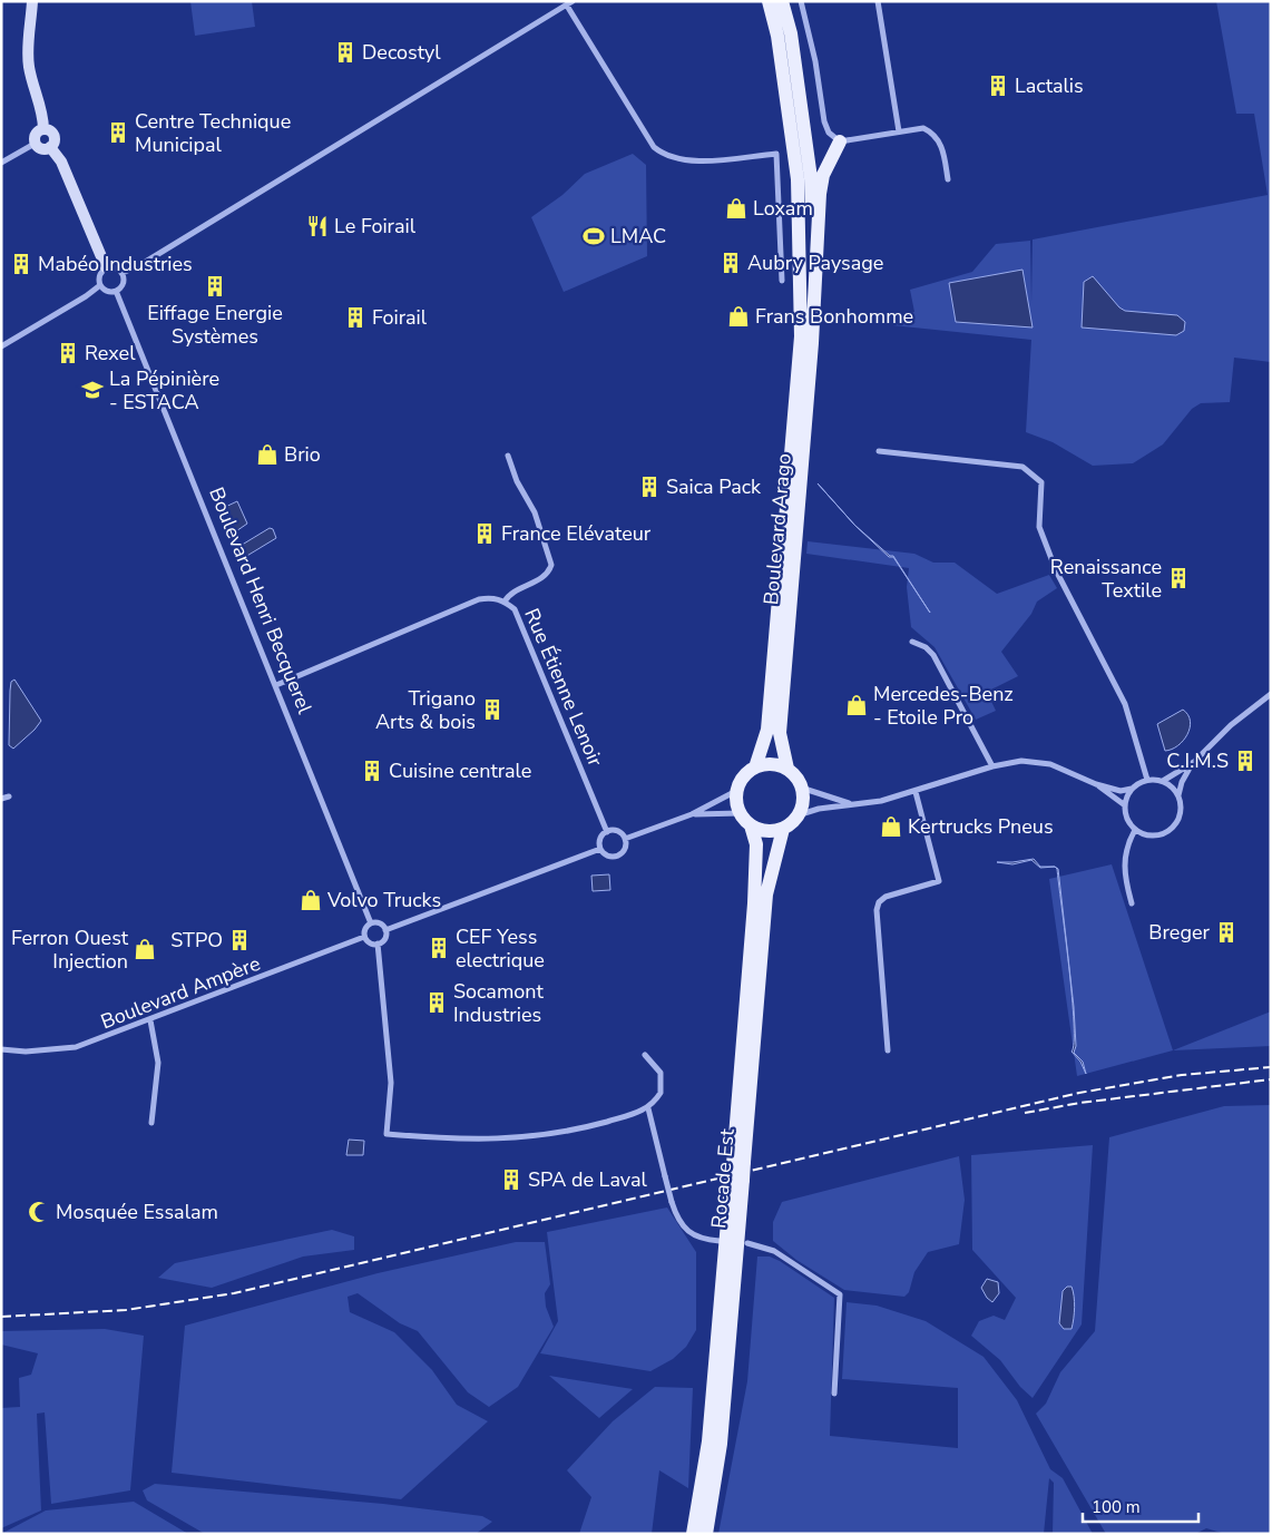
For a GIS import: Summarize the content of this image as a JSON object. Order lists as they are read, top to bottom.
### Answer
{
  "streets": {
    "main road": ["Boulevard Arago", "Rocade Est"],
    "street": ["Boulevard Henri Becquerel", "Rue Étienne Lenoir", "Boulevard Ampère"]
  },
  "crossings": [
    ["Boulevard Arago", "Rocade Est"],
    ["Boulevard Henri Becquerel", "Rue Étienne Lenoir"],
    ["Boulevard Henri Becquerel", "Boulevard Ampère"]
  ],
  "places": {
    "building": [
      "Decostyl",
      "Lactalis",
      "Centre Technique Municipal",
      "Aubry Paysage",
      "Mabéo Industries",
      "Eiffage Energie Systèmes",
      "Foirail",
      "Rexel",
      "Saica Pack",
      "France Elévateur",
      "Renaissance Textile",
      "Trigano Arts & bois",
      "C.I.M.S",
      "Cuisine centrale",
      "Breger",
      "STPO",
      "CEF Yess electrique",
      "Socamont Industries",
      "SPA de Laval"
    ],
    "shop": [
      "Loxam",
      "Frans Bonhomme",
      "Brio",
      "Mercedes-Benz - Etoile Pro",
      "Kertrucks Pneus",
      "Volvo Trucks",
      "Ferron Ouest Injection"
    ],
    "restaurant": ["Le Foirail"],
    "sports": ["LMAC"],
    "school or university": ["La Pépinière - ESTACA"],
    "mosque": ["Mosquée Essalam"]
  },
  "scale_bar": "100 m"
}
